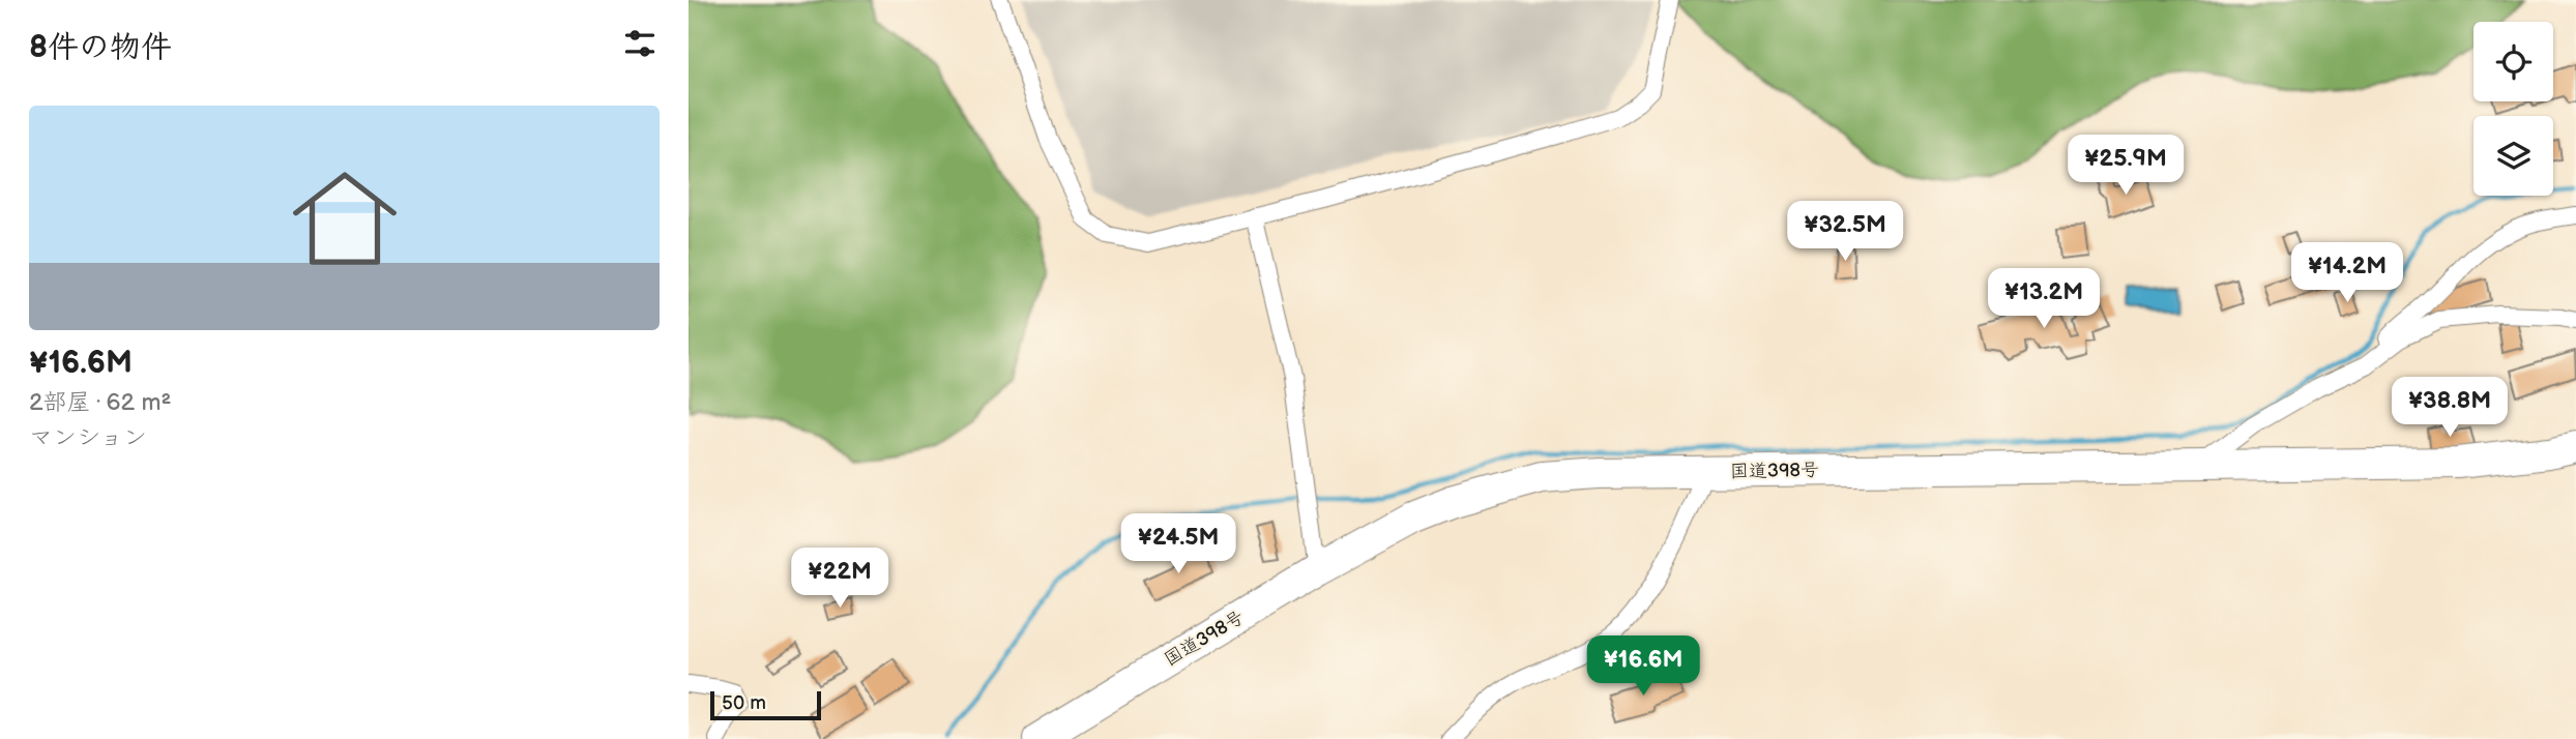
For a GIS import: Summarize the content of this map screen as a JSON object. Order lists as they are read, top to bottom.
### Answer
{
  "streets": {
    "highway": ["国道398号"]
  },
  "scale_bar": "50 m",
  "page": {
    "heading": "8件の物件",
    "list": [
      {
        "name": "¥16.6M",
        "note": "2部屋 · 62 m² · マンション"
      }
    ],
    "price": [
      "¥25.9M",
      "¥32.5M",
      "¥14.2M",
      "¥13.2M",
      "¥38.8M",
      "¥24.5M",
      "¥22M",
      "¥16.6M"
    ],
    "scale": "50 m"
  }
}
